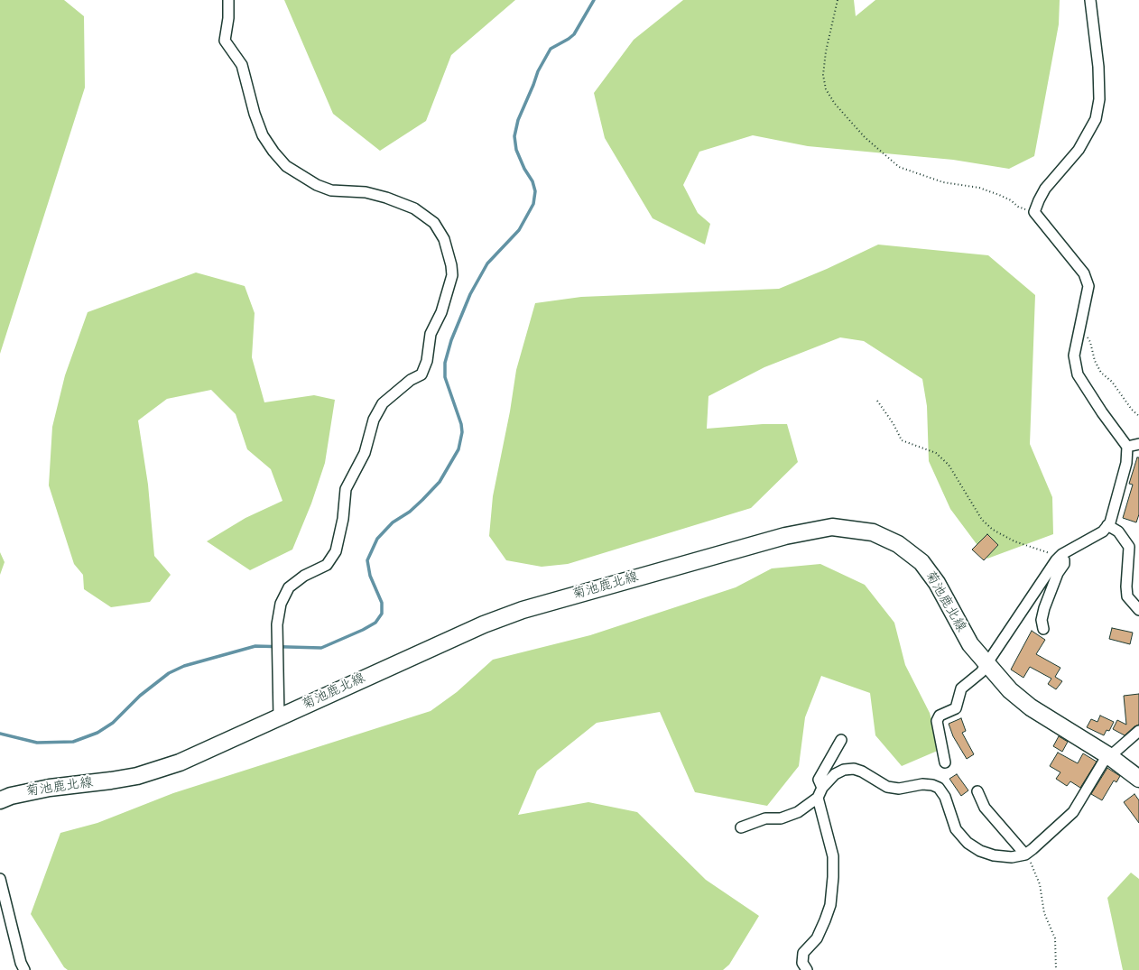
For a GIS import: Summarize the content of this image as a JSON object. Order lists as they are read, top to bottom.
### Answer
{
  "streets": {
    "main road": ["菊池鹿北線"]
  }
}
